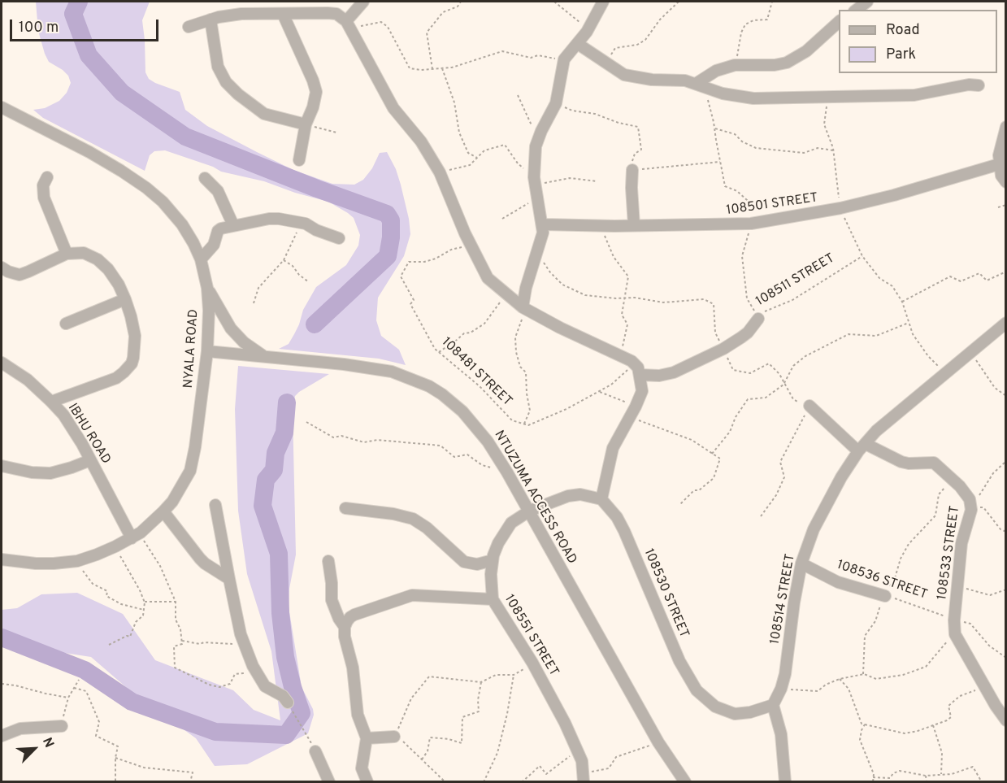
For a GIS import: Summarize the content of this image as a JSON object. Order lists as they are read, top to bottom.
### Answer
{
  "streets": {
    "street": [
      "108501 STREET",
      "108511 STREET",
      "NYALA ROAD",
      "IBHU ROAD",
      "NTUZUMA ACCESS ROAD",
      "108533 STREET",
      "108536 STREET",
      "108530 STREET",
      "108514 STREET",
      "108551 STREET"
    ],
    "path": ["108481 STREET"]
  },
  "crossings": [
    ["NYALA ROAD", "IBHU ROAD"],
    ["NYALA ROAD", "NTUZUMA ACCESS ROAD"],
    ["NTUZUMA ACCESS ROAD", "108551 STREET"],
    ["108533 STREET", "108536 STREET"],
    ["108533 STREET", "108514 STREET"],
    ["108536 STREET", "108514 STREET"],
    ["108530 STREET", "108514 STREET"]
  ],
  "legend": ["Road", "Park"],
  "scale_bar": "100 m",
  "north": "top right"
}
